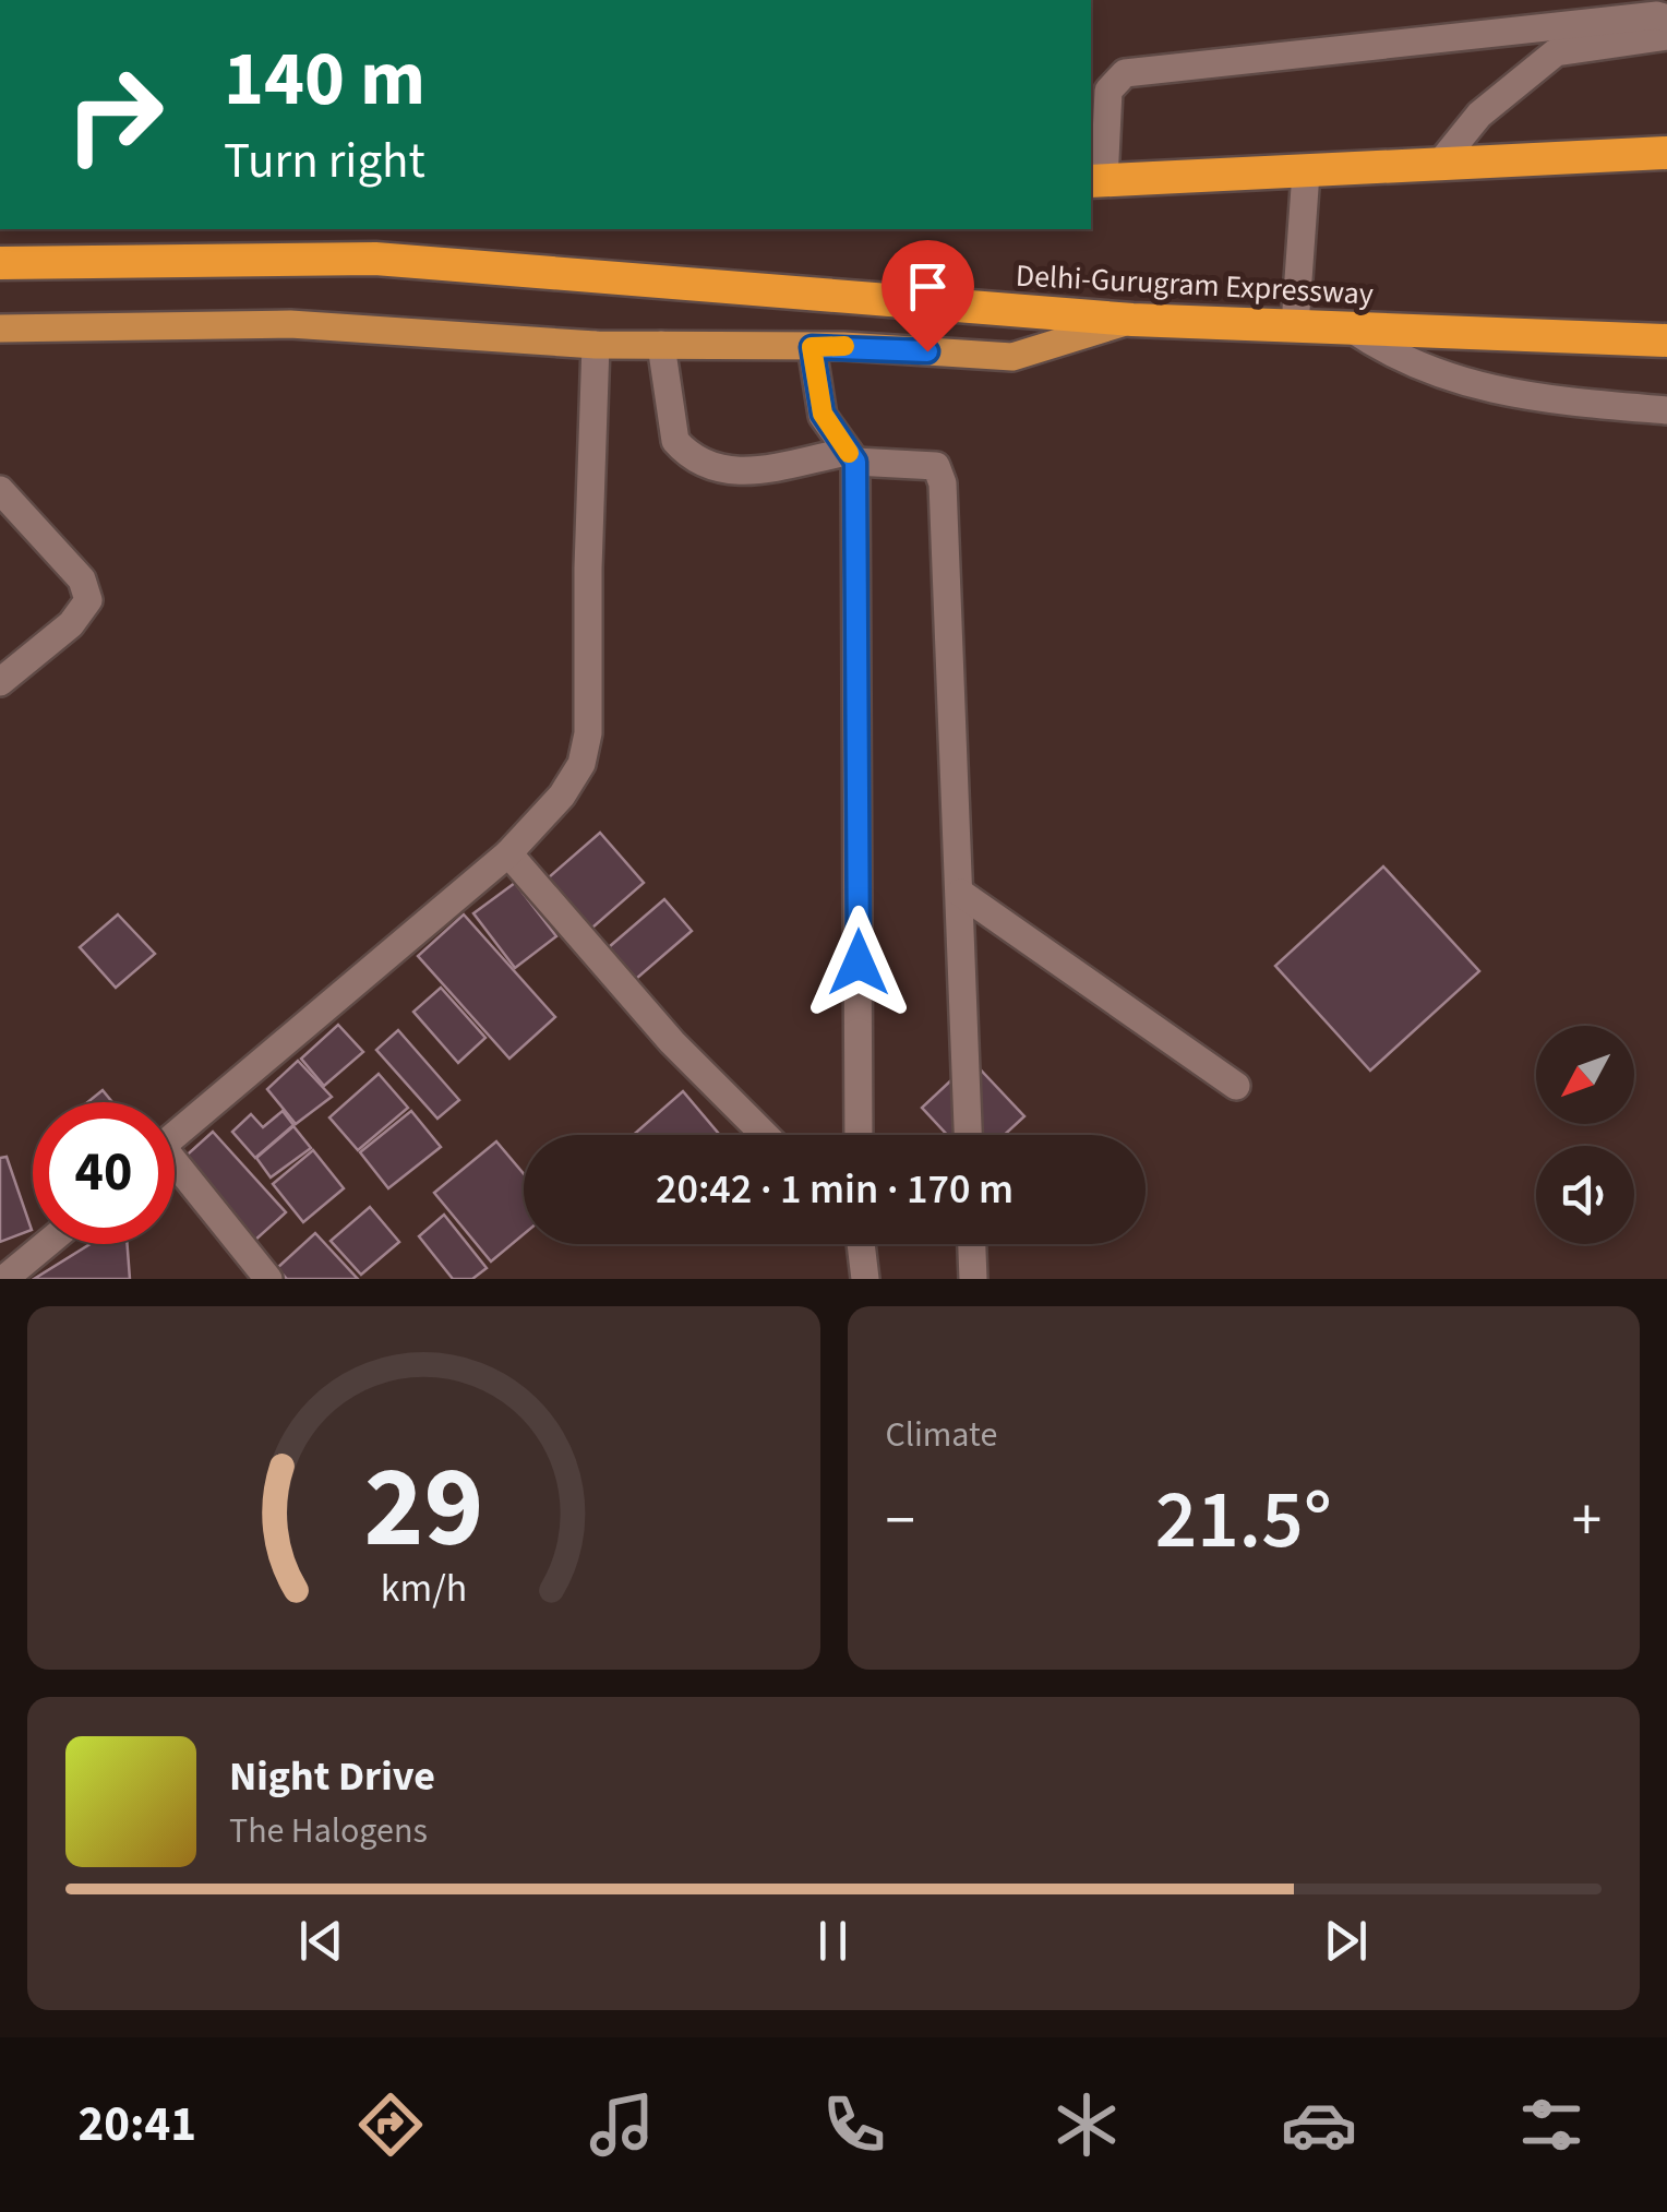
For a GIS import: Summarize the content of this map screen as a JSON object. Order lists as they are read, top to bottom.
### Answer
{
  "streets": {
    "highway": ["Delhi-Gurugram Expressway"]
  },
  "north": "bottom left",
  "page": {
    "turn": ["140 m", "Turn right"],
    "limit": "40",
    "trip": "20:42 · 1 min · 170 m",
    "tile": "Climate",
    "heat": ["−", "21.5°", "+"],
    "song": ["Night Drive", "The Halogens"],
    "tabs": "20:41",
    "gauge": ["29", "km/h"]
  }
}
